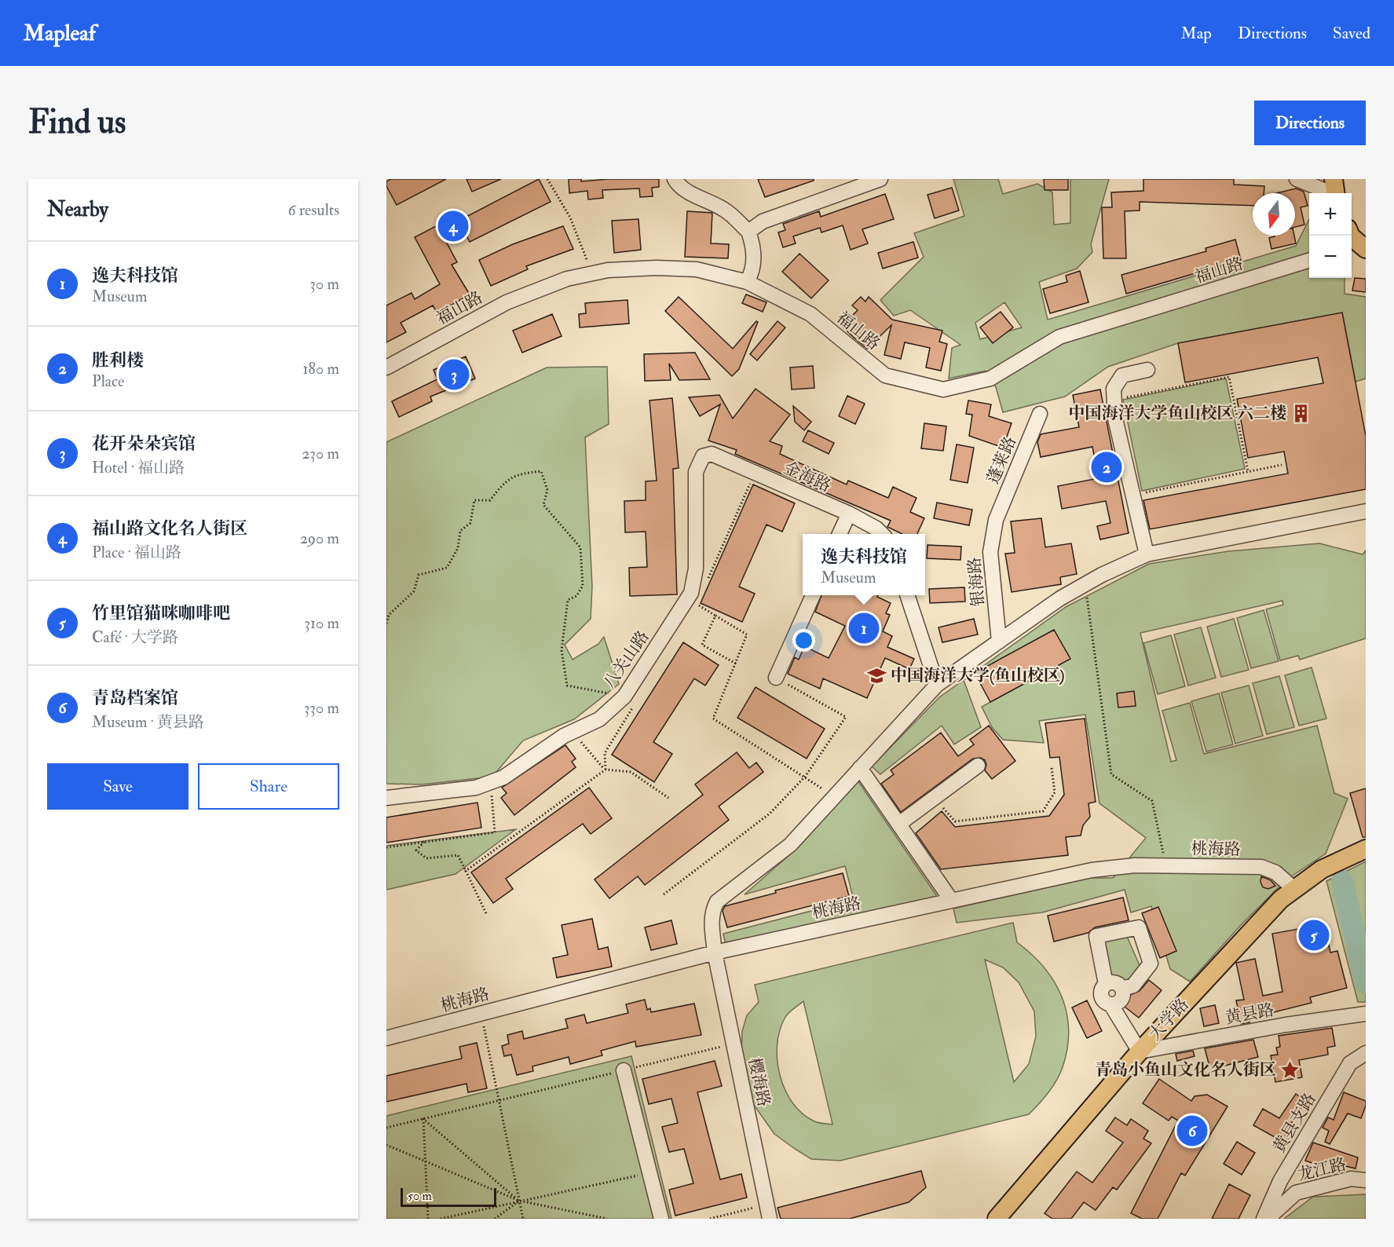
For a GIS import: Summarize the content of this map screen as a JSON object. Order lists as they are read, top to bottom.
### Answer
{
  "streets": {
    "main road": ["大学路"],
    "street": [
      "福山路",
      "蓬莱路",
      "金海路",
      "银海路",
      "八关山路",
      "桃海路",
      "黄县路",
      "樱海路",
      "黄县支路",
      "龙江路"
    ]
  },
  "crossings": [
    ["蓬莱路", "银海路"],
    ["金海路", "八关山路"],
    ["桃海路", "大学路"],
    ["桃海路", "樱海路"],
    ["黄县路", "大学路"]
  ],
  "places": {
    "building": ["中国海洋大学鱼山校区 六二楼"],
    "school or university": ["中国海洋大学(鱼山校区)"],
    "place": ["青岛小鱼山文化名人街区"]
  },
  "scale_bar": "50 m",
  "north": "bottom",
  "page": {
    "header": "Mapleaf",
    "nav": ["Map", "Directions", "Saved"],
    "buttons": [
      "Directions",
      ["Save", "Share"]
    ],
    "title": "Find us",
    "heading": ["Nearby", "6 results"],
    "map_buttons": ["+", "−"],
    "pins": [
      "4",
      "3",
      "2",
      "1",
      "5",
      "6"
    ],
    "list": [
      {
        "mark": "1",
        "name": "逸夫科技馆",
        "note": "Museum",
        "value": "30 m"
      },
      {
        "mark": "2",
        "name": "胜利楼",
        "note": "Place",
        "value": "180 m"
      },
      {
        "mark": "3",
        "name": "花开朵朵宾馆",
        "note": "Hotel · 福山路",
        "value": "230 m"
      },
      {
        "mark": "4",
        "name": "福山路文化名人街区",
        "note": "Place · 福山路",
        "value": "290 m"
      },
      {
        "mark": "5",
        "name": "竹里馆猫咪咖啡吧",
        "note": "Café · 大学路",
        "value": "310 m"
      },
      {
        "mark": "6",
        "name": "青岛档案馆",
        "note": "Museum · 黄县路",
        "value": "330 m"
      }
    ],
    "popup": ["逸夫科技馆", "Museum"],
    "scale": "50 m"
  }
}
